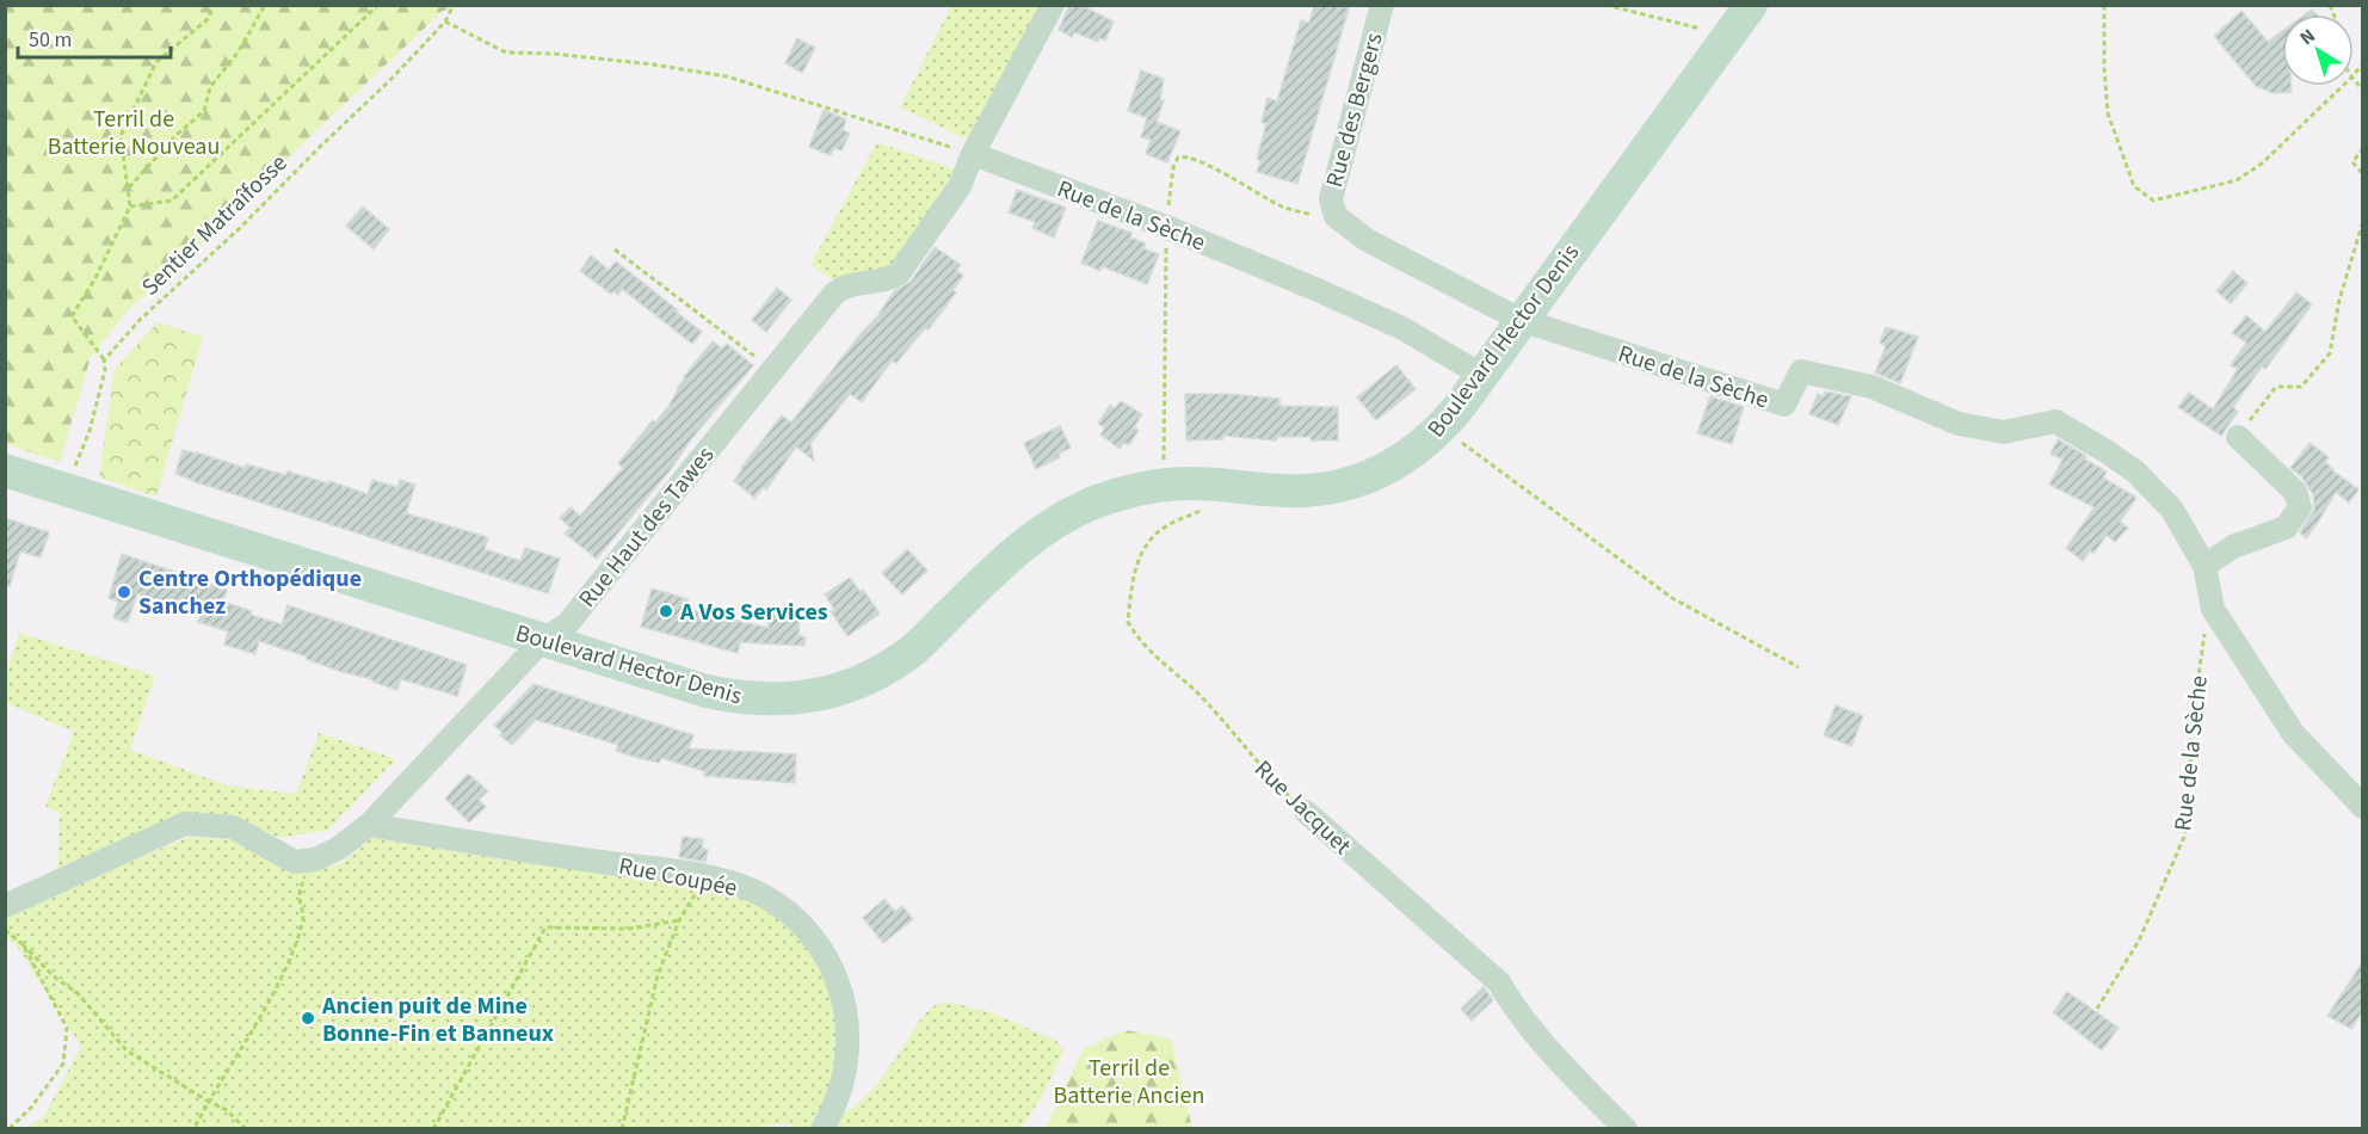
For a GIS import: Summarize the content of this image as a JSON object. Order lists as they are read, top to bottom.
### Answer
{
  "streets": {
    "street": [
      "Rue des Bergers",
      "Rue de la Sèche",
      "Boulevard Hector Denis",
      "Rue Haut des Tawes",
      "Rue Jacquet",
      "Rue Coupée"
    ],
    "path": ["Sentier Matraîfosse"]
  },
  "crossings": [
    ["Rue des Bergers", "Rue de la Sèche"],
    ["Rue des Bergers", "Boulevard Hector Denis"],
    ["Rue de la Sèche", "Boulevard Hector Denis"],
    ["Rue de la Sèche", "Rue Haut des Tawes"],
    ["Boulevard Hector Denis", "Rue Haut des Tawes"],
    ["Rue Haut des Tawes", "Rue Coupée"]
  ],
  "parks": ["Terril de Batterie Nouveau", "Terril de Batterie Ancien"],
  "places": ["Centre Orthopédique Sanchez", "A Vos Services", "Ancien puit de Mine Bonne-Fin et Banneux"],
  "scale_bar": "50 m",
  "north": "top left"
}
